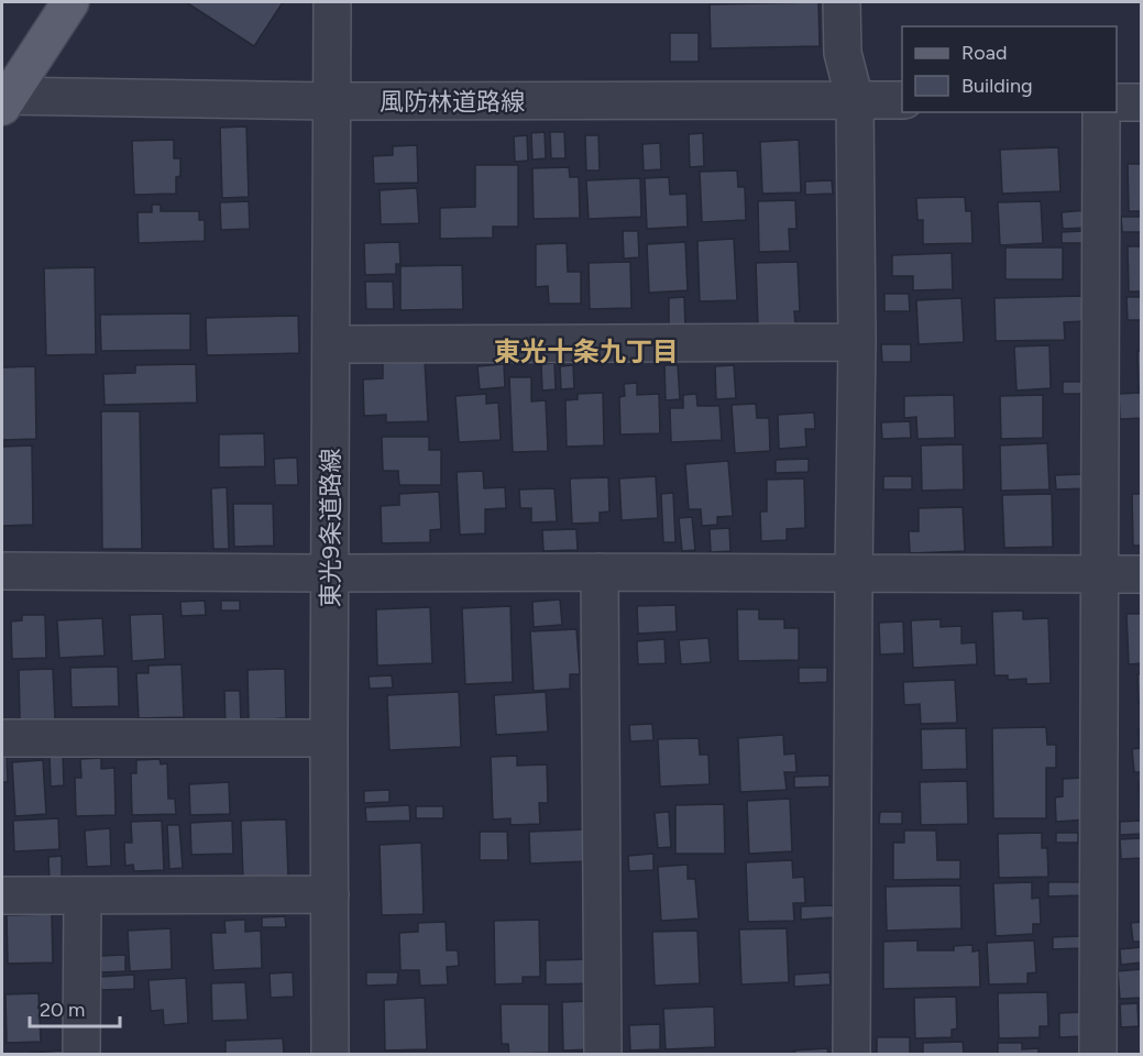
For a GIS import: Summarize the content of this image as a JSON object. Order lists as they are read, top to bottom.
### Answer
{
  "streets": {
    "street": ["風防林道路線", "東光9条道路線"]
  },
  "crossings": [
    ["風防林道路線", "東光9条道路線"]
  ],
  "districts": ["東光十条九丁目"],
  "legend": ["Road", "Building"],
  "scale_bar": "20 m"
}
